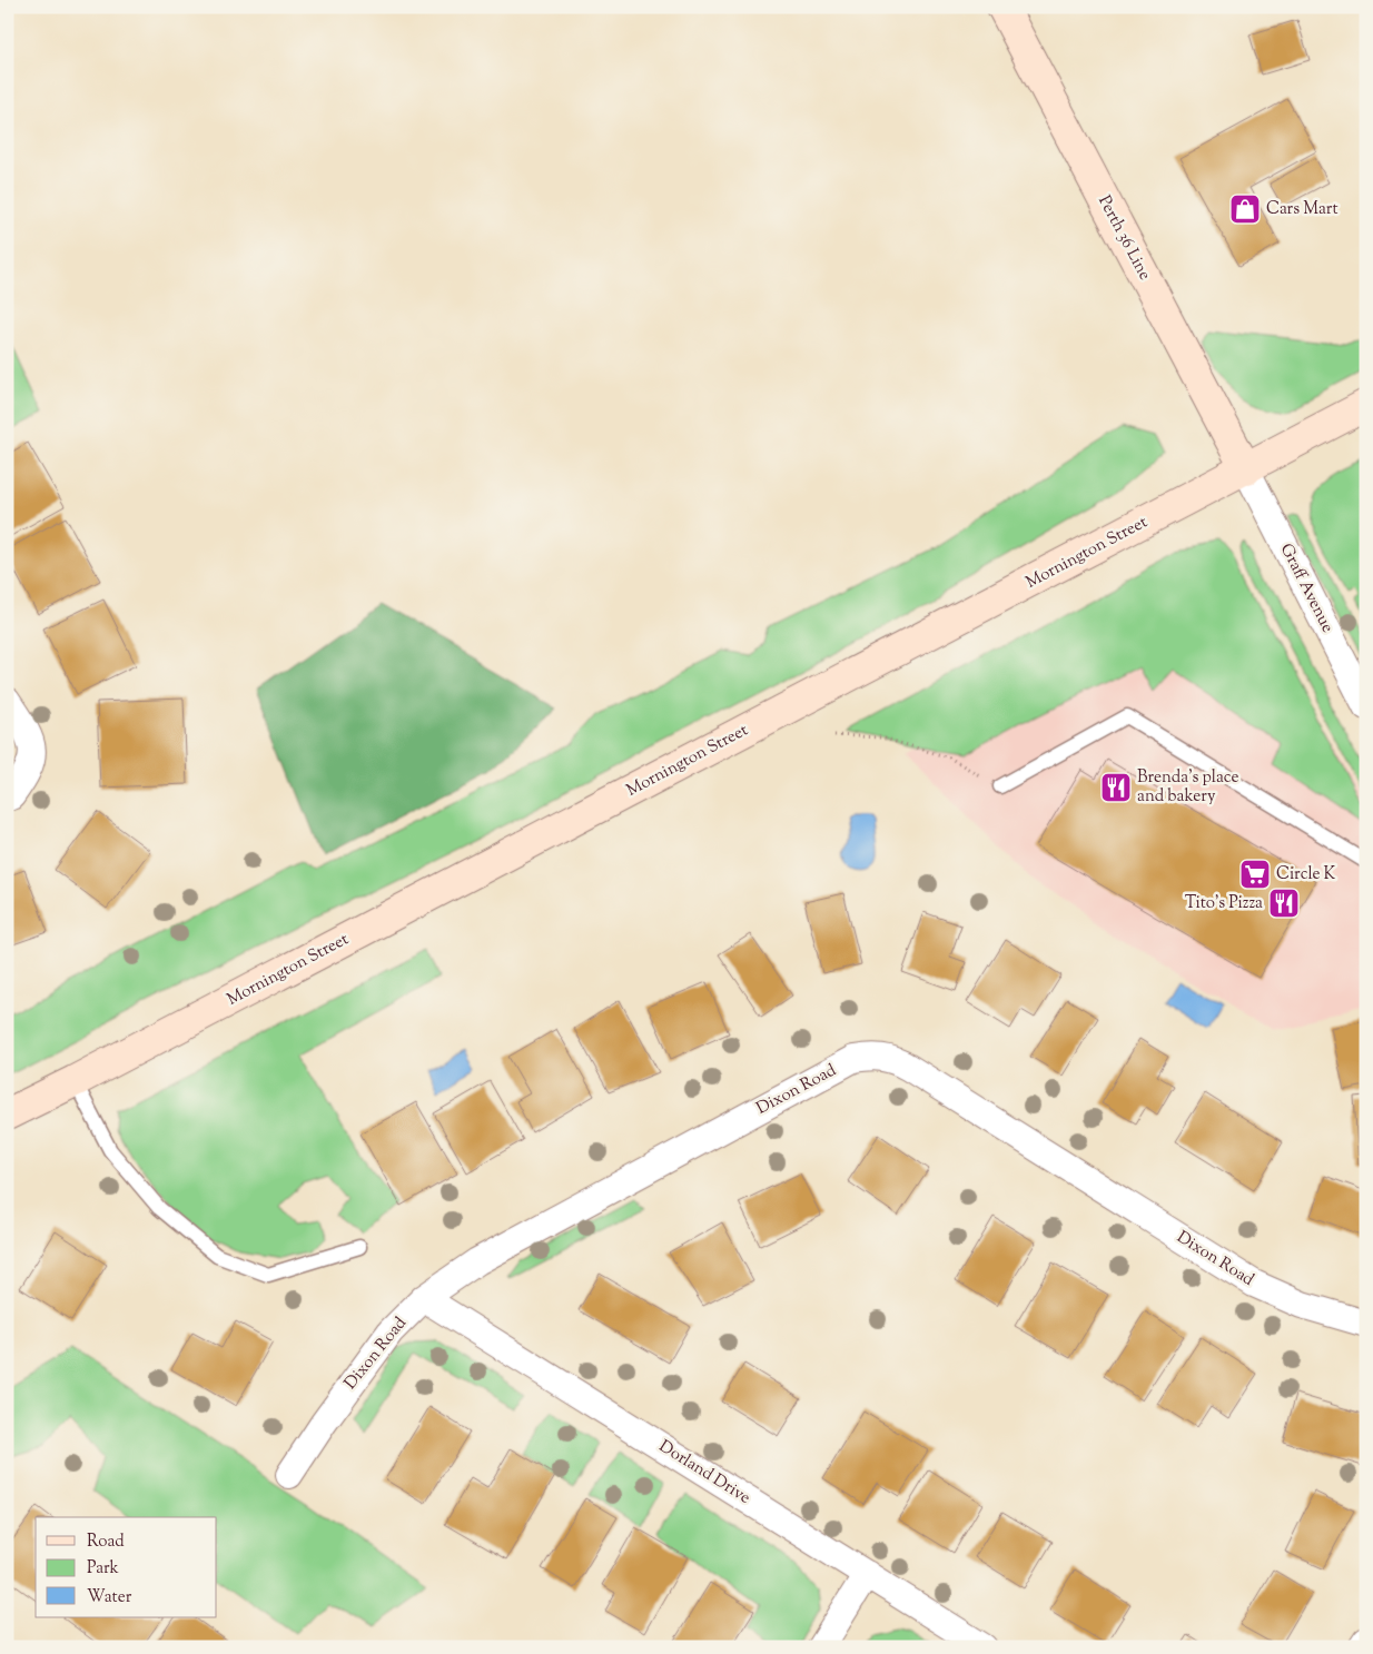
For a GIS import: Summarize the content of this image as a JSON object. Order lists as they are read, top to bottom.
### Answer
{
  "streets": {
    "main road": ["Perth 36 Line", "Mornington Street"],
    "street": ["Graff Avenue", "Dixon Road", "Dorland Drive"]
  },
  "crossings": [
    ["Perth 36 Line", "Mornington Street"],
    ["Perth 36 Line", "Graff Avenue"],
    ["Mornington Street", "Graff Avenue"],
    ["Dixon Road", "Dorland Drive"]
  ],
  "places": {
    "shop": ["Cars Mart"],
    "restaurant": ["Brenda's place and bakery", "Tito's Pizza"],
    "supermarket": ["Circle K"]
  },
  "legend": ["Road", "Park", "Water"]
}
